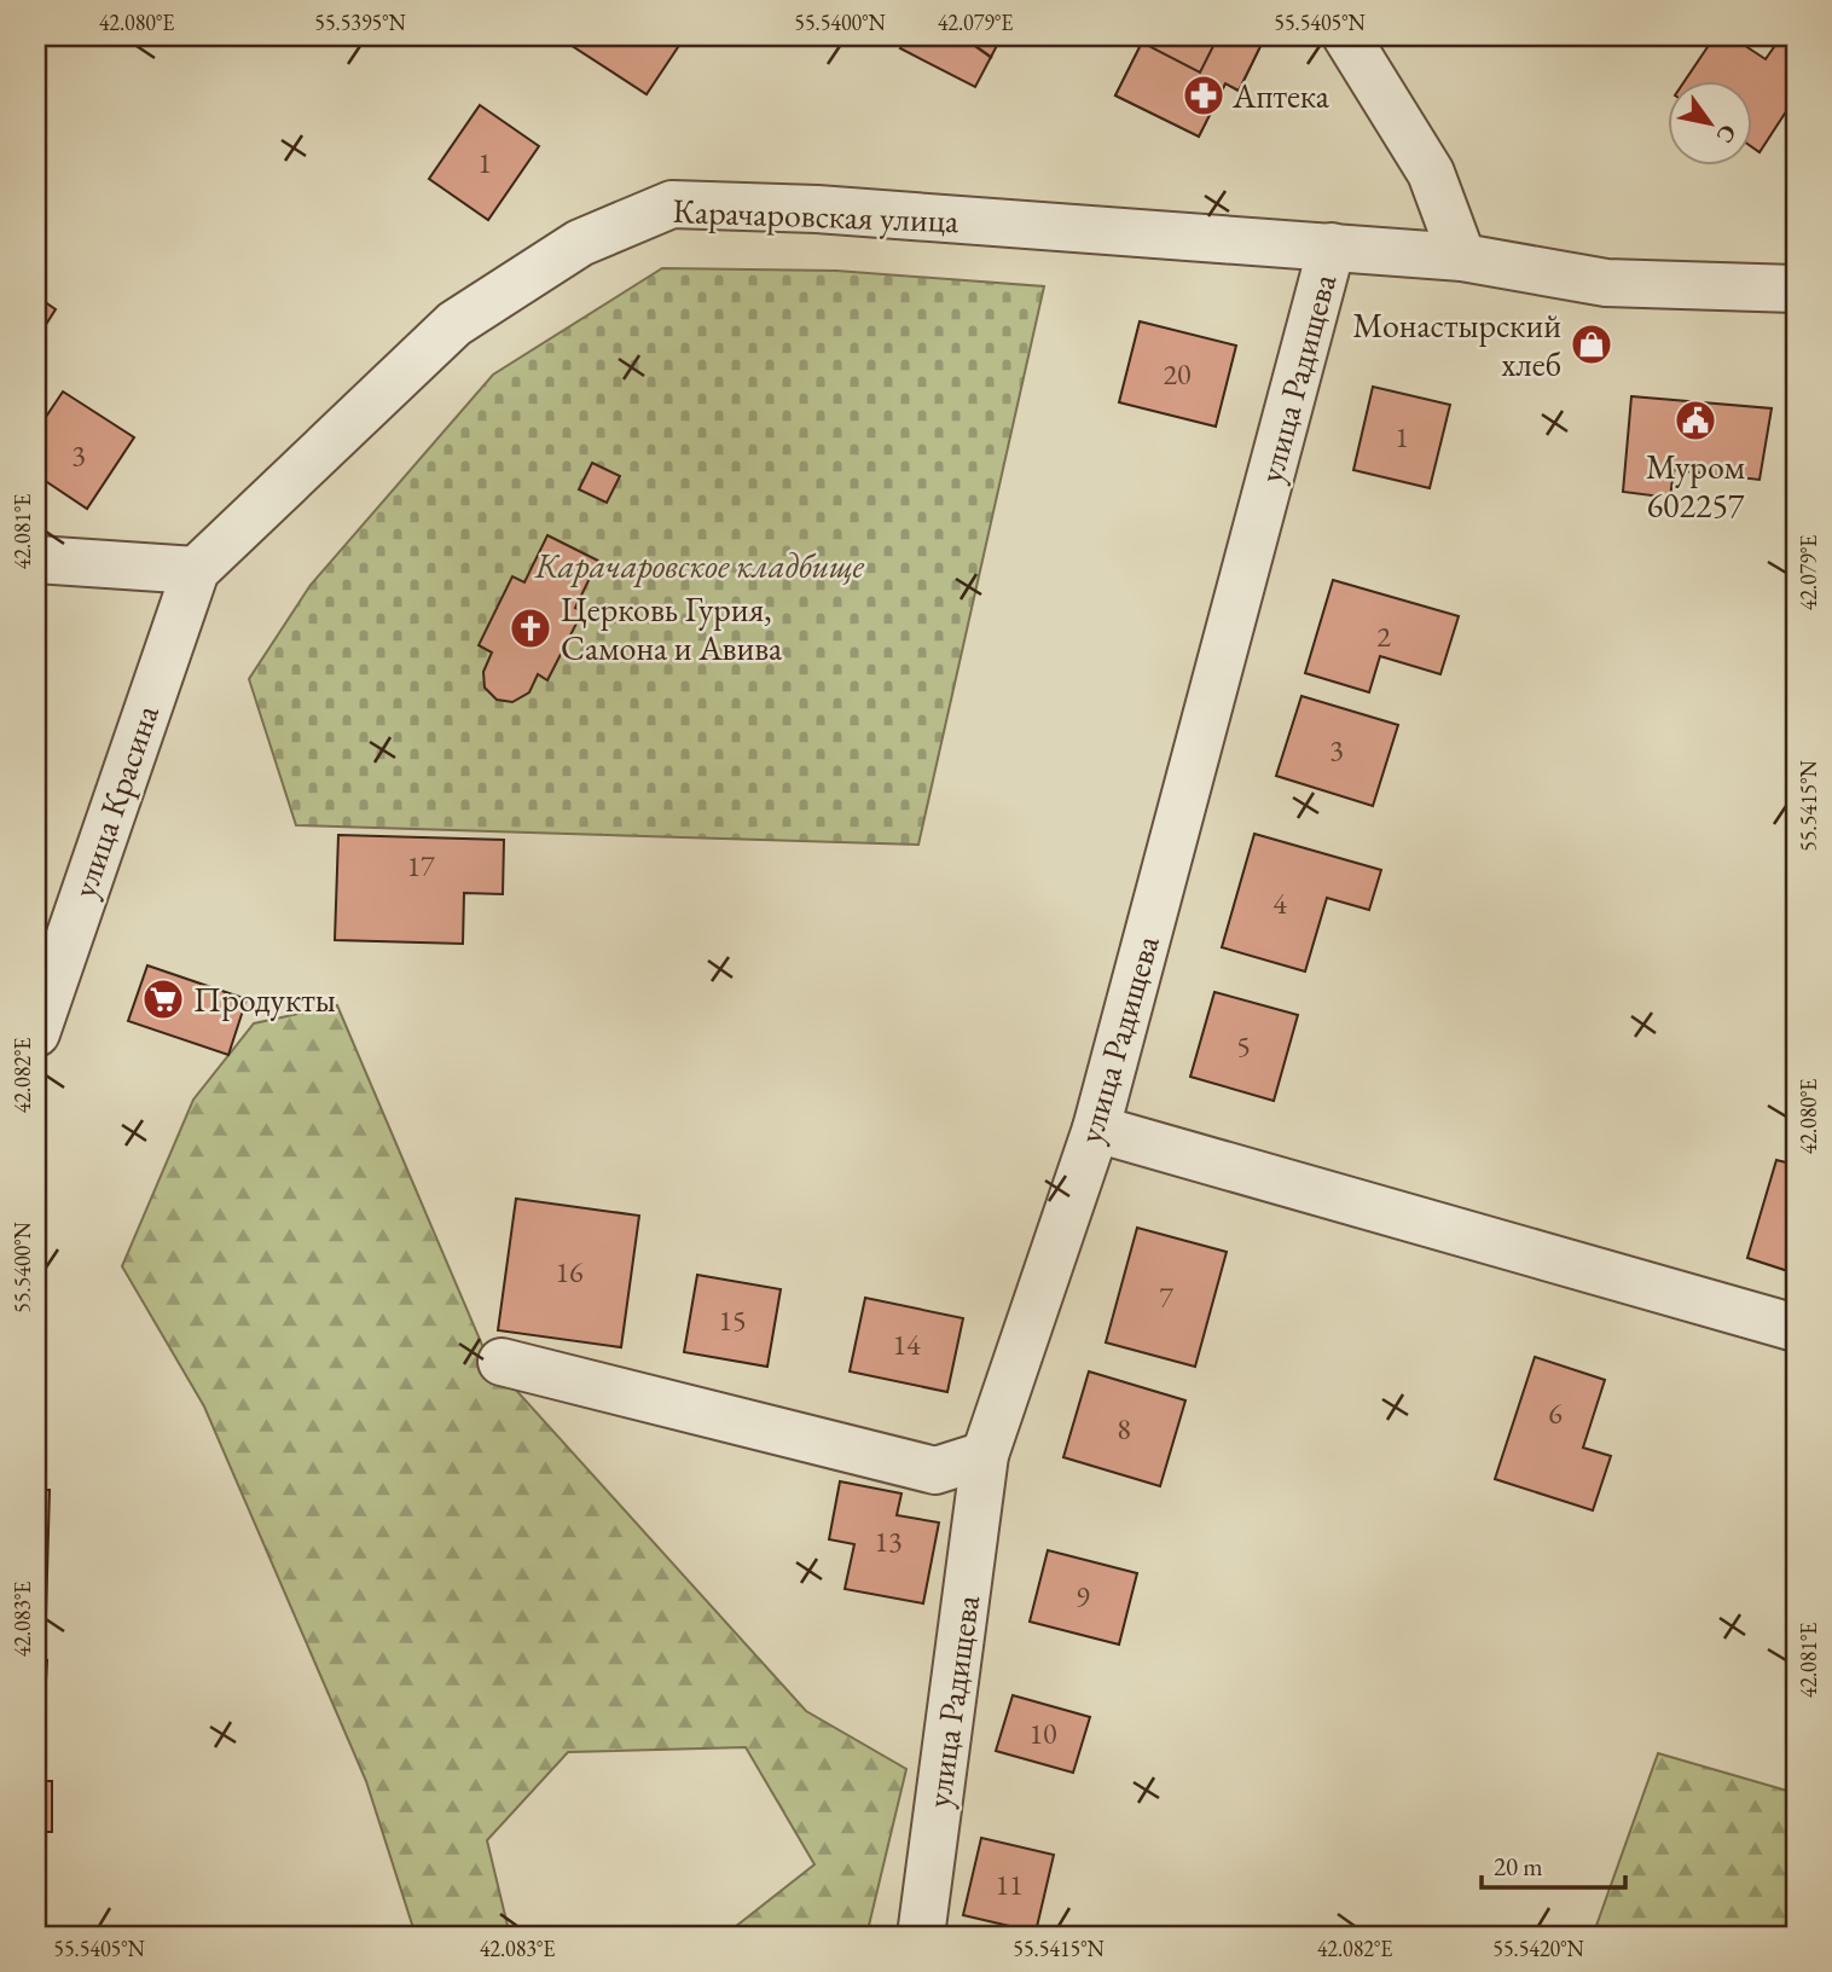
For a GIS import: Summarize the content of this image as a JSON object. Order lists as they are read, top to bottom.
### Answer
{
  "streets": {
    "street": ["Карачаровская улица", "улица Радищева", "улица Красина"]
  },
  "crossings": [
    ["Карачаровская улица", "улица Радищева"],
    ["Карачаровская улица", "улица Красина"]
  ],
  "parks": ["Карачаровское кладбище"],
  "places": {
    "pharmacy": ["Аптека"],
    "shop": ["Монастырский хлеб"],
    "public building": ["Муром 602257"],
    "church": ["Церковь Гурия, Самона и Авива"],
    "supermarket": ["Продукты"]
  },
  "house_numbers": [
    "1",
    "20",
    "1",
    "3",
    "2",
    "3",
    "17",
    "4",
    "5",
    "16",
    "7",
    "15",
    "14",
    "6",
    "8",
    "13",
    "9",
    "10",
    "11"
  ],
  "scale_bar": "20 m",
  "north": "bottom right",
  "coordinates": [
    "42.080°E",
    "55.5395°N",
    "55.5400°N",
    "42.079°E",
    "55.5405°N",
    "42.081°E",
    "55.5415°N",
    "42.082°E",
    "42.083°E",
    "55.5420°N"
  ]
}
